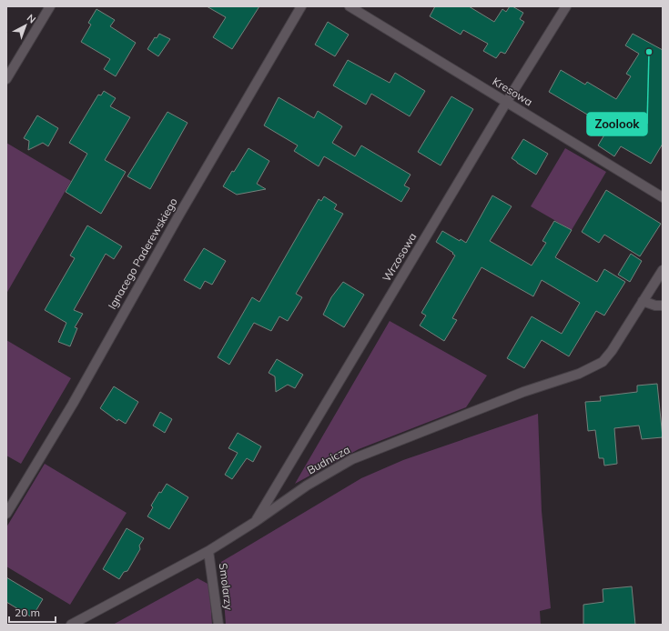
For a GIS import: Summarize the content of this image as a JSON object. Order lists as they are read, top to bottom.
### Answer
{
  "streets": {
    "street": [
      "Kresowa",
      "Ignacego Paderewskiego",
      "Wrzosowa",
      "Budnicza",
      "Smolarzy"
    ]
  },
  "crossings": [
    ["Kresowa", "Wrzosowa"],
    ["Wrzosowa", "Budnicza"],
    ["Budnicza", "Smolarzy"]
  ],
  "places": ["Zoolook"],
  "scale_bar": "20 m",
  "north": "top right"
}
